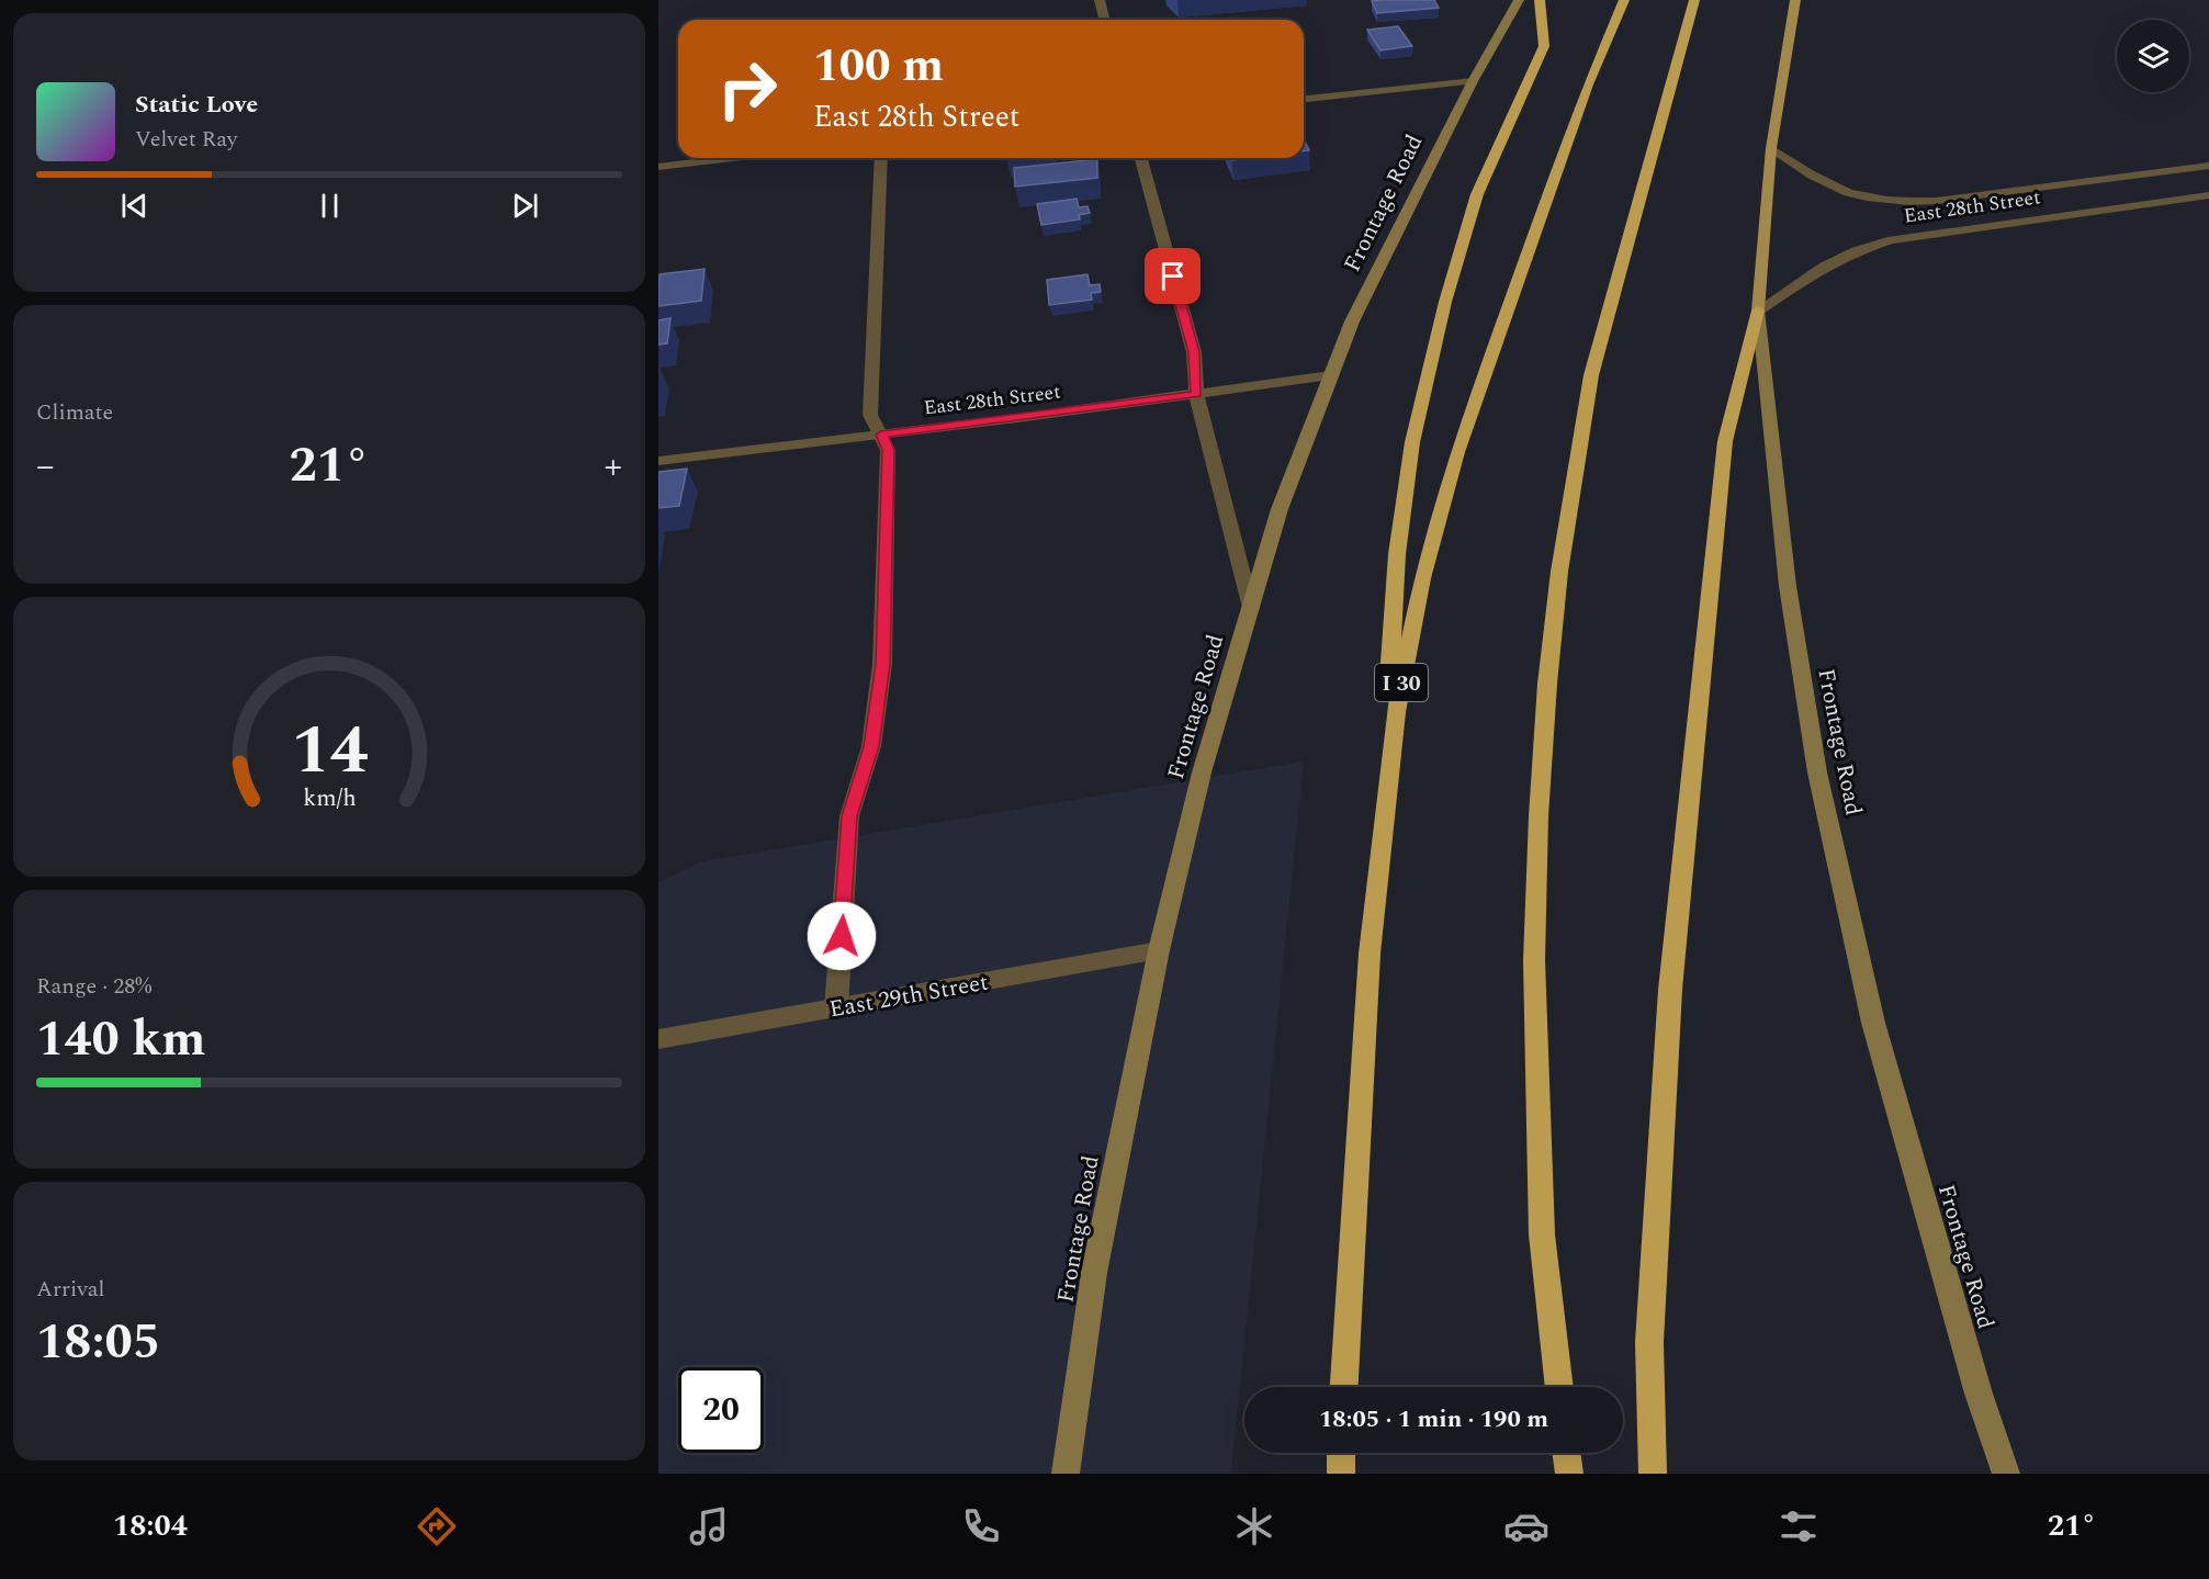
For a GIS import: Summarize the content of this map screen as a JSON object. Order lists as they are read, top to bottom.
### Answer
{
  "streets": {
    "highway": ["I 30"],
    "main road": ["Frontage Road"],
    "street": ["East 28th Street", "East 29th Street"]
  },
  "crossings": [
    ["Frontage Road", "East 28th Street"],
    ["Frontage Road", "East 29th Street"]
  ],
  "page": {
    "turn": ["100 m", "East 28th Street"],
    "song": ["Static Love", "Velvet Ray"],
    "tile": [
      "Climate",
      ["Range · 28%", "140 km"],
      ["Arrival", "18:05"]
    ],
    "heat": ["−", "21°", "+"],
    "limit": "20",
    "trip": "18:05 · 1 min · 190 m",
    "tabs": ["18:04", "21°"],
    "gauge": ["14", "km/h"]
  }
}
